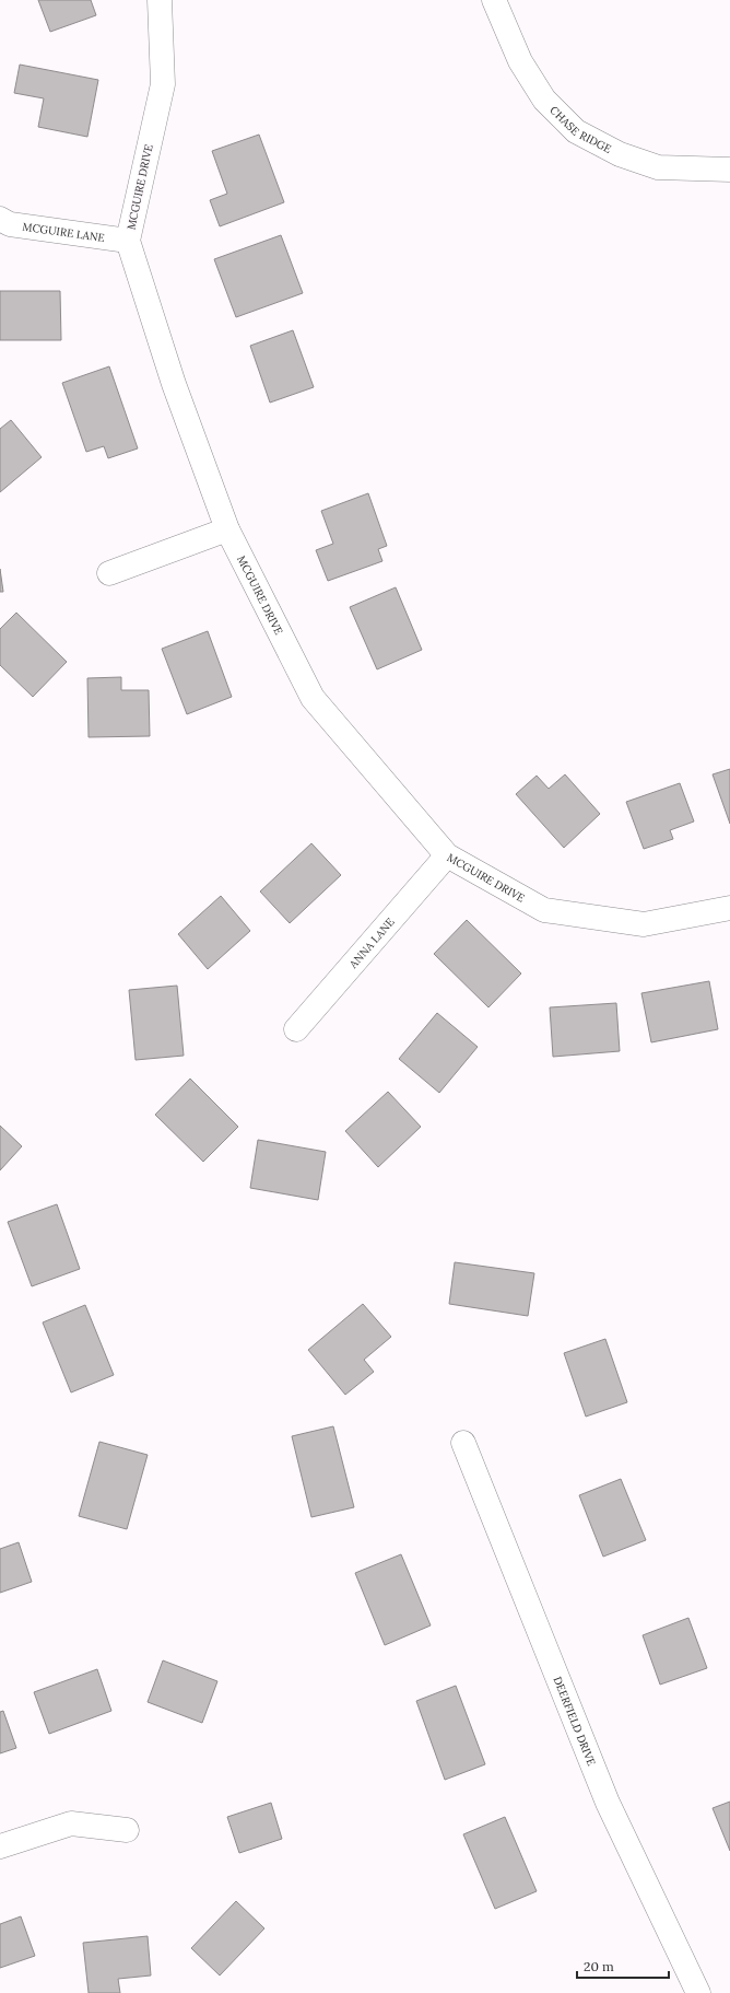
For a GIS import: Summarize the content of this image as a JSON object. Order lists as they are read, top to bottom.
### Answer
{
  "streets": {
    "street": [
      "CHASE RIDGE",
      "MCGUIRE DRIVE",
      "MCGUIRE LANE",
      "ANNA LANE",
      "DEERFIELD DRIVE"
    ]
  },
  "crossings": [
    ["MCGUIRE DRIVE", "MCGUIRE LANE"],
    ["MCGUIRE DRIVE", "ANNA LANE"]
  ],
  "scale_bar": "20 m"
}
